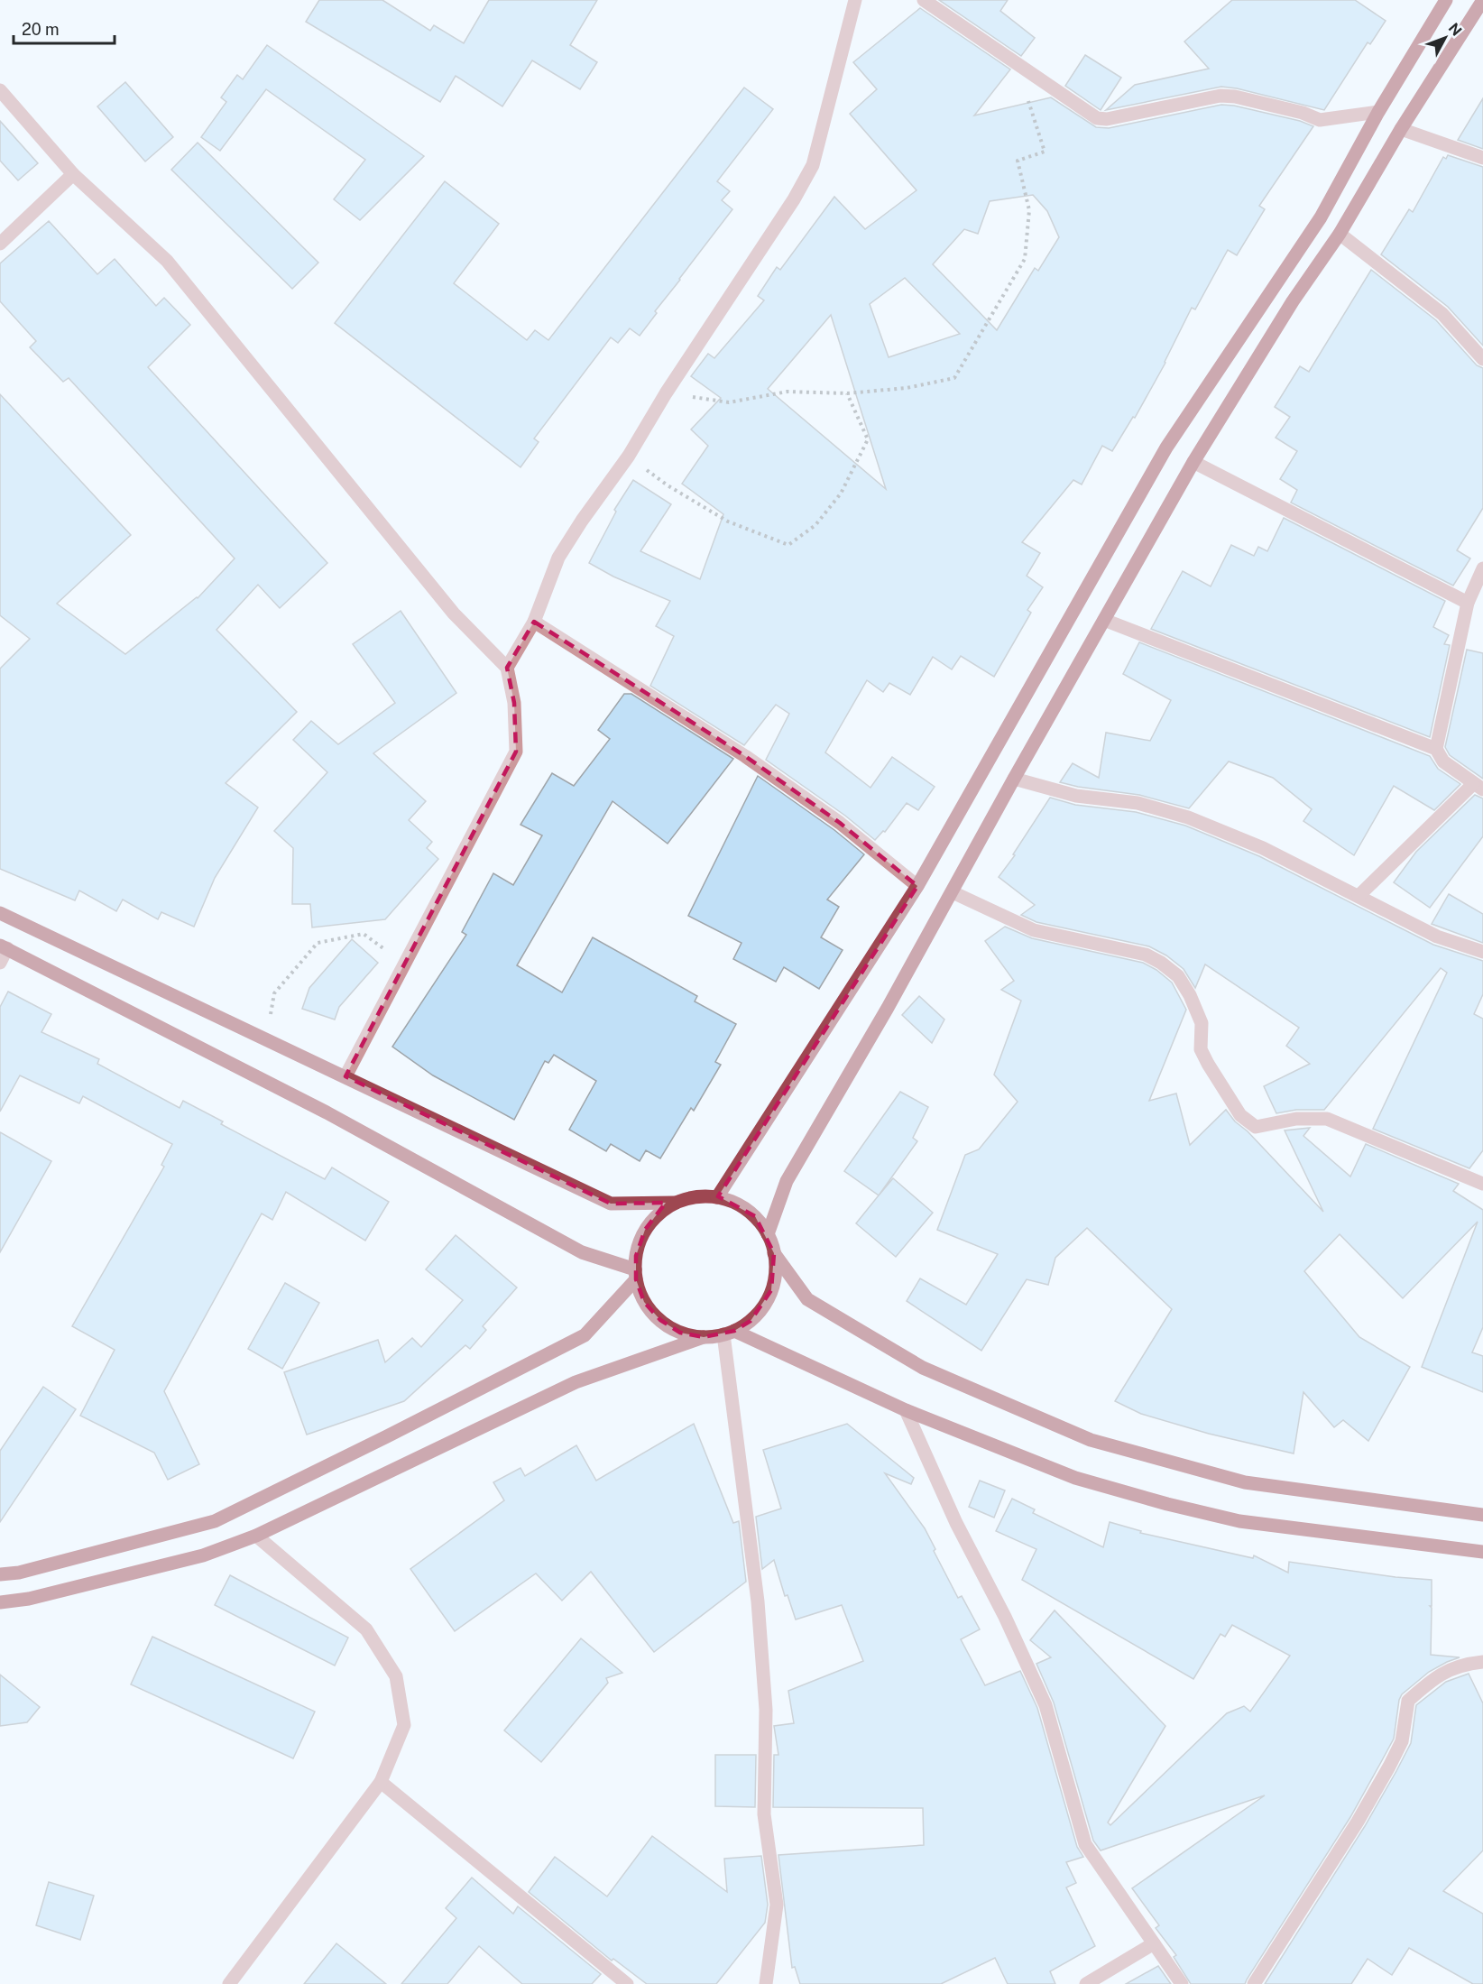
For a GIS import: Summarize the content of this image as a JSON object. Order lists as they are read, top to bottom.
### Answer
{
  "scale_bar": "20 m",
  "north": "top right"
}
